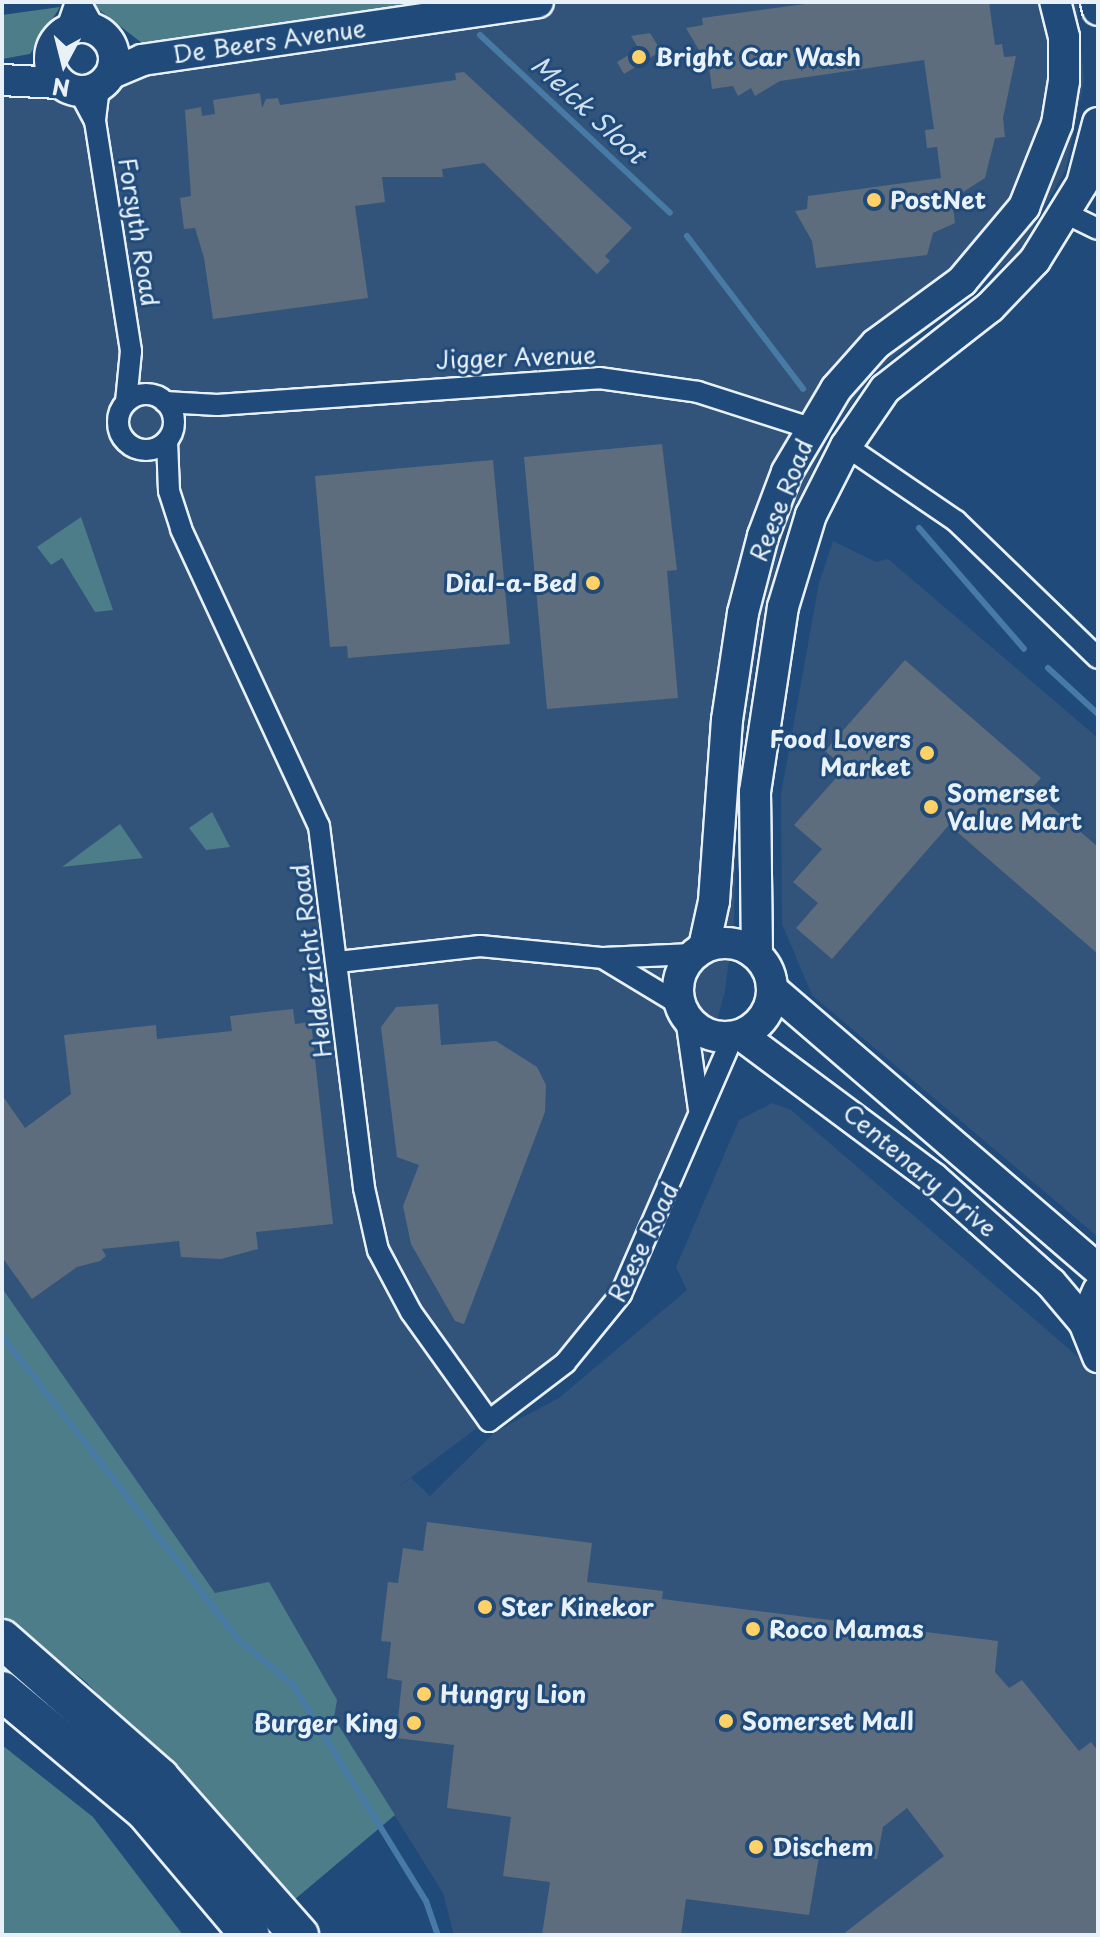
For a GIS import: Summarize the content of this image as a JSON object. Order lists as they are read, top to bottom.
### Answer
{
  "streets": {
    "street": [
      "De Beers Avenue",
      "Forsyth Road",
      "Jigger Avenue",
      "Reese Road",
      "Helderzicht Road",
      "Centenary Drive"
    ]
  },
  "crossings": [
    ["De Beers Avenue", "Forsyth Road"],
    ["Forsyth Road", "Jigger Avenue"],
    ["Forsyth Road", "Helderzicht Road"],
    ["Jigger Avenue", "Reese Road"],
    ["Jigger Avenue", "Helderzicht Road"],
    ["Reese Road", "Helderzicht Road"],
    ["Reese Road", "Centenary Drive"]
  ],
  "water": ["Melck Sloot"],
  "places": [
    "Bright Car Wash",
    "PostNet",
    "Dial-a-Bed",
    "Food Lovers Market",
    "Somerset Value Mart",
    "Ster Kinekor",
    "Roco Mamas",
    "Hungry Lion",
    "Somerset Mall",
    "Burger King",
    "Dischem"
  ],
  "north": "bottom"
}
